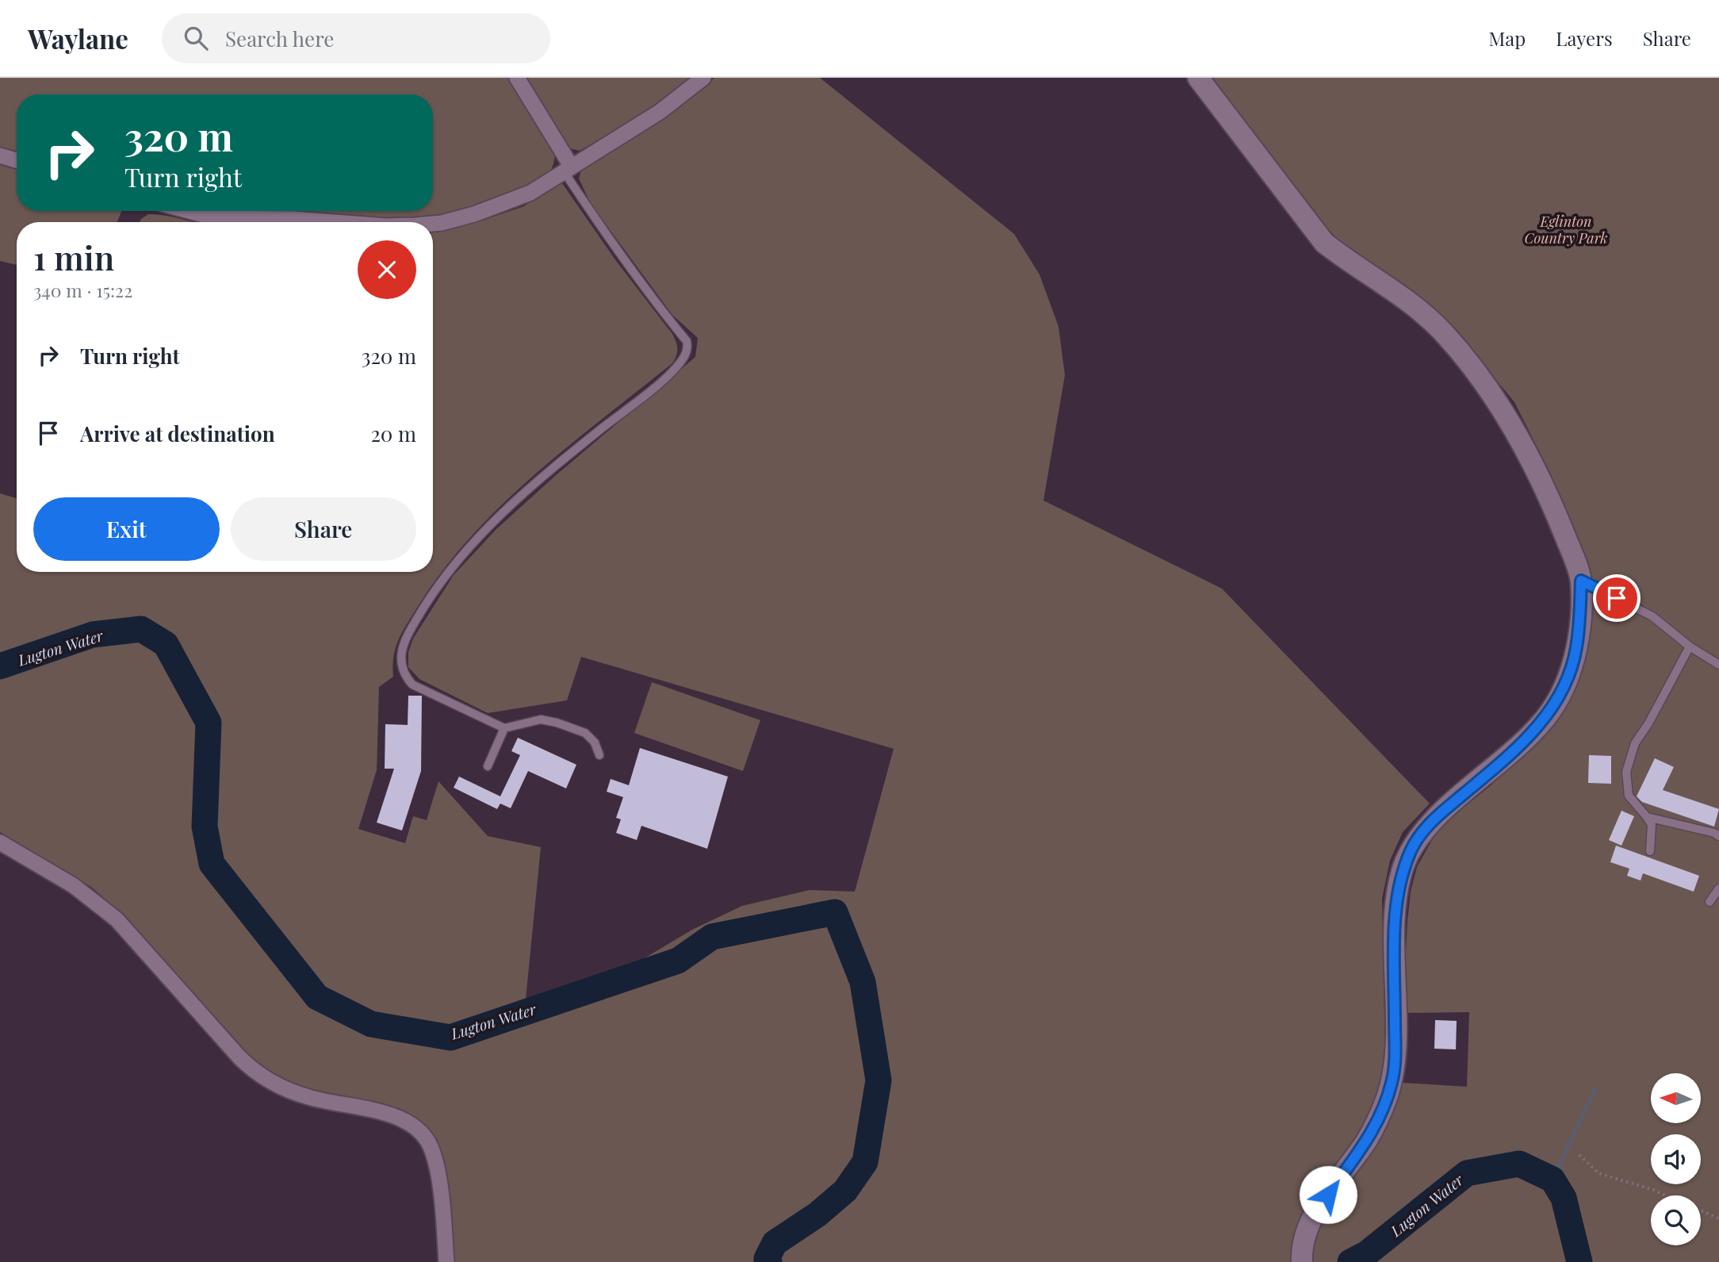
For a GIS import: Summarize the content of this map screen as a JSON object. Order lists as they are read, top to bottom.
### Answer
{
  "water": ["Lugton Water"],
  "parks": ["Eglinton Country Park"],
  "north": "left",
  "page": {
    "header": "Waylane",
    "search": "Search here",
    "nav": ["Map", "Layers", "Share"],
    "turn": ["320 m", "Turn right"],
    "heading": ["1 min", "340 m · 15:22"],
    "list": [
      {
        "name": "Turn right",
        "value": "320 m"
      },
      {
        "name": "Arrive at destination",
        "value": "20 m"
      }
    ],
    "buttons": ["Exit", "Share"]
  }
}
